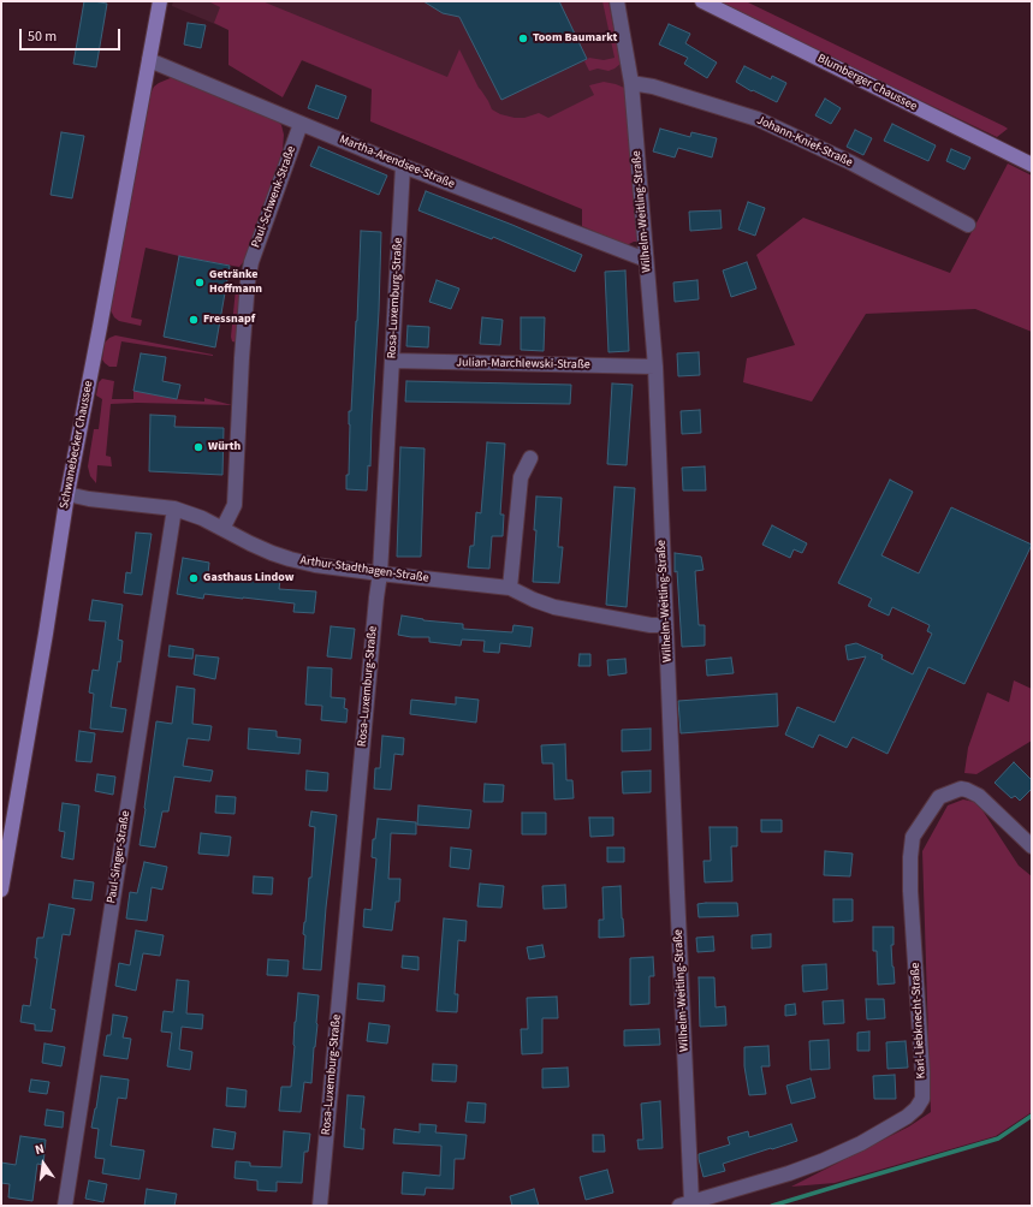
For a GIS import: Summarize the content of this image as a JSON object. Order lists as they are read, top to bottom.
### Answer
{
  "streets": {
    "main road": ["Blumberger Chaussee", "Schwanebecker Chaussee"],
    "street": [
      "Johann-Knief-Straße",
      "Martha-Arendsee-Straße",
      "Paul-Schwenk-Straße",
      "Wilhelm-Weitling-Straße",
      "Rosa-Luxemburg-Straße",
      "Julian-Marchlewski-Straße",
      "Arthur-Stadthagen-Straße",
      "Paul-Singer-Straße",
      "Karl-Liebknecht-Straße"
    ]
  },
  "crossings": [
    ["Johann-Knief-Straße", "Wilhelm-Weitling-Straße"],
    ["Martha-Arendsee-Straße", "Paul-Schwenk-Straße"],
    ["Martha-Arendsee-Straße", "Wilhelm-Weitling-Straße"],
    ["Martha-Arendsee-Straße", "Rosa-Luxemburg-Straße"],
    ["Martha-Arendsee-Straße", "Schwanebecker Chaussee"],
    ["Paul-Schwenk-Straße", "Arthur-Stadthagen-Straße"],
    ["Wilhelm-Weitling-Straße", "Julian-Marchlewski-Straße"],
    ["Wilhelm-Weitling-Straße", "Arthur-Stadthagen-Straße"],
    ["Wilhelm-Weitling-Straße", "Karl-Liebknecht-Straße"],
    ["Rosa-Luxemburg-Straße", "Julian-Marchlewski-Straße"],
    ["Rosa-Luxemburg-Straße", "Arthur-Stadthagen-Straße"],
    ["Schwanebecker Chaussee", "Arthur-Stadthagen-Straße"],
    ["Arthur-Stadthagen-Straße", "Paul-Singer-Straße"]
  ],
  "places": [
    "Toom Baumarkt",
    "Getränke Hoffmann",
    "Fressnapf",
    "Würth",
    "Gasthaus Lindow"
  ],
  "scale_bar": "50 m",
  "north": "top"
}
